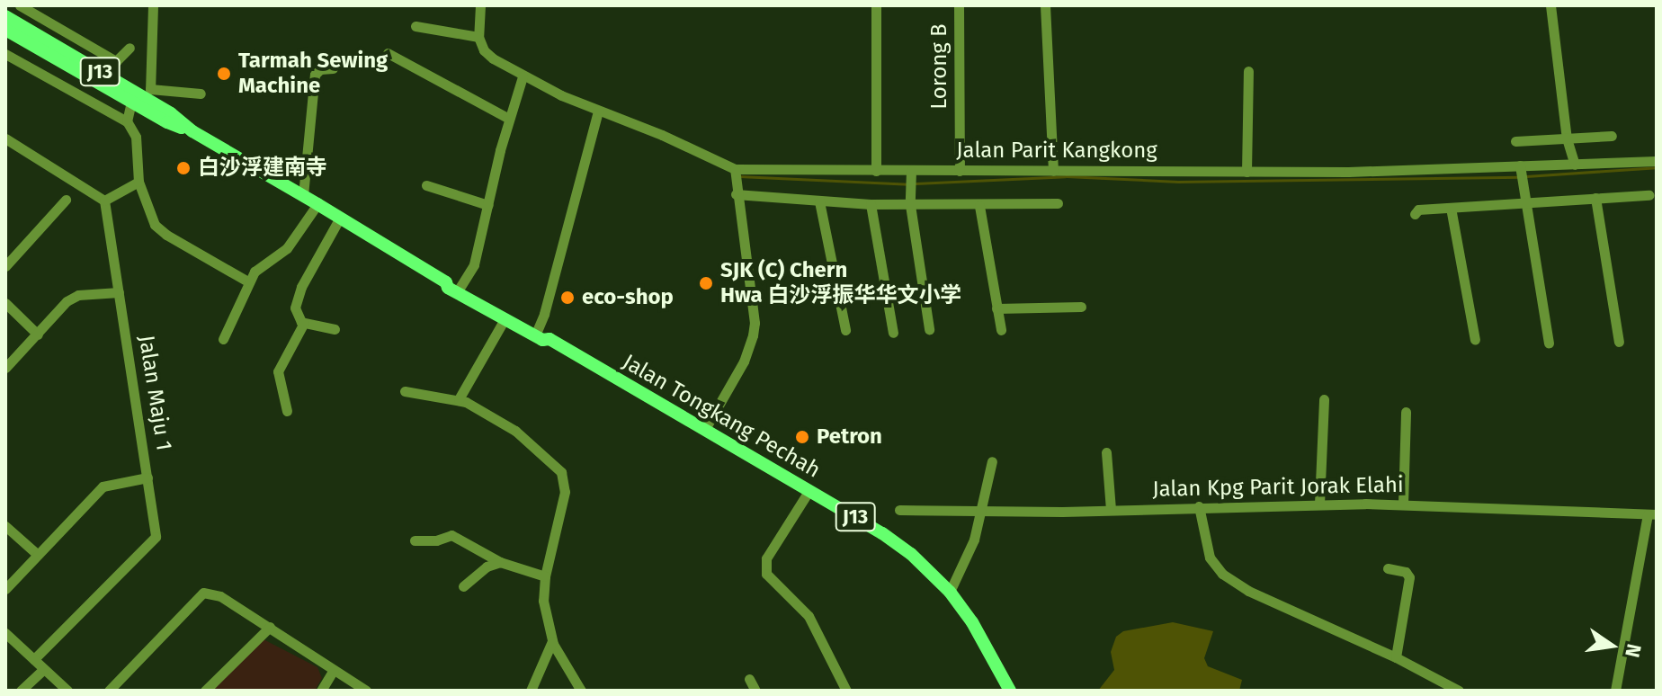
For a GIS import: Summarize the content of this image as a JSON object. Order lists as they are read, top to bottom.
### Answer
{
  "streets": {
    "main road": ["J13", "Jalan Tongkang Pechah"],
    "street": [
      "Lorong B",
      "Jalan Parit Kangkong",
      "Jalan Maju 1",
      "Jalan Kpg Parit Jorak Elahi"
    ]
  },
  "crossings": [
    ["Lorong B", "Jalan Parit Kangkong"]
  ],
  "places": [
    "Tarmah Sewing Machine",
    "白沙浮建南寺",
    "SJK (C) Chern Hwa 白沙浮振华华文小学",
    "eco-shop",
    "Petron"
  ],
  "north": "right"
}
